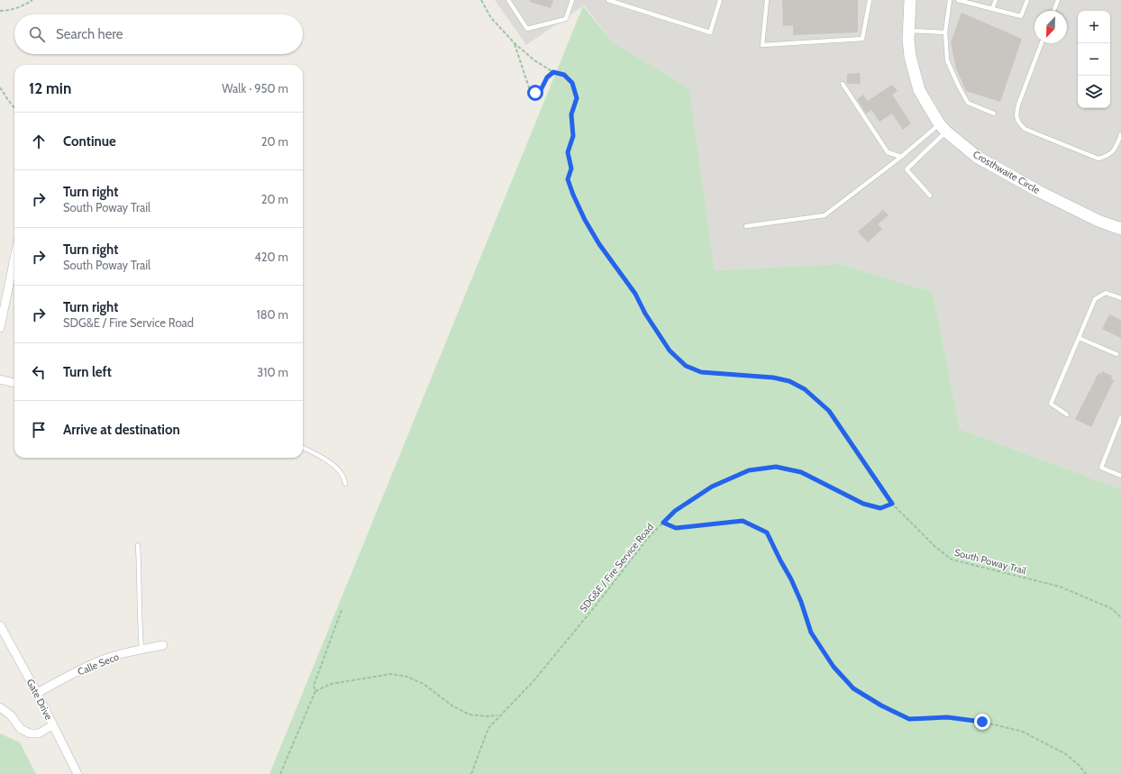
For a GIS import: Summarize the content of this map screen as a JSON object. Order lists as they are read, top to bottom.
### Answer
{
  "streets": {
    "street": ["Crosthwaite Circle", "Calle Seco", "Gate Drive"],
    "path": ["South Poway Trail", "SDG&E / Fire Service Road"]
  },
  "crossings": [
    ["South Poway Trail", "SDG&E / Fire Service Road"],
    ["Calle Seco", "Gate Drive"]
  ],
  "north": "bottom left",
  "page": {
    "map_buttons": ["+", "−"],
    "search": "Search here",
    "heading": ["12 min", "Walk · 950 m"],
    "list": [
      ["Continue", "20 m"],
      ["Turn right", "South Poway Trail", "20 m"],
      ["Turn right", "South Poway Trail", "420 m"],
      ["Turn right", "SDG&E / Fire Service Road", "180 m"],
      ["Turn left", "310 m"],
      "Arrive at destination"
    ]
  }
}
